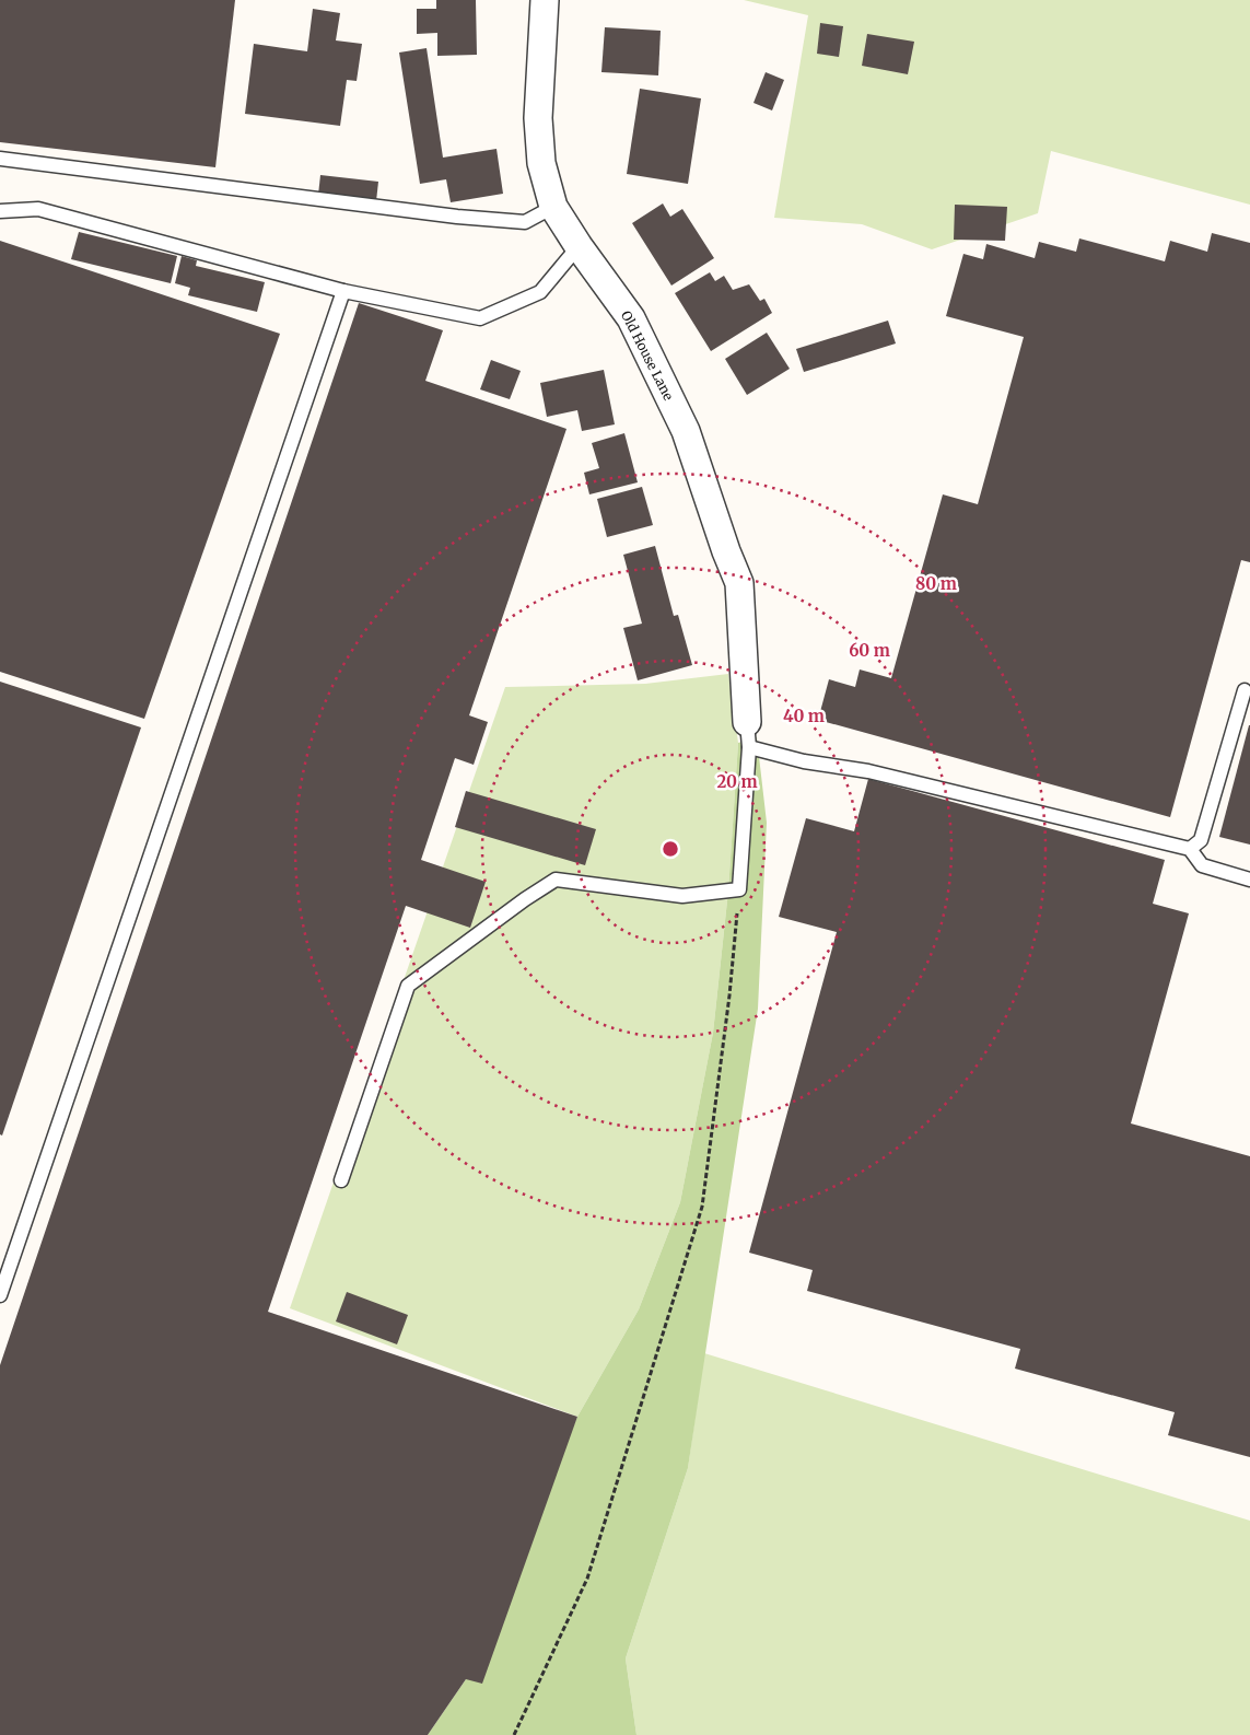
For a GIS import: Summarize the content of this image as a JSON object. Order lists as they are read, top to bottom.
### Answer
{
  "streets": {
    "street": ["Old House Lane"]
  },
  "rings": [
    "80 m",
    "60 m",
    "40 m",
    "20 m"
  ]
}
